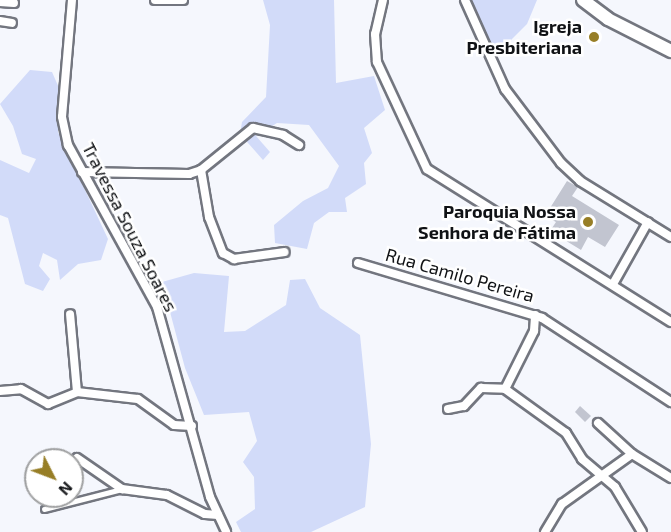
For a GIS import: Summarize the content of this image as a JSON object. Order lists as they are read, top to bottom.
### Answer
{
  "streets": {
    "street": ["Travessa Souza Soares", "Rua Camilo Pereira"]
  },
  "places": ["Igreja Presbiteriana", "Paroquia Nossa Senhora de Fátima"],
  "north": "bottom right"
}
